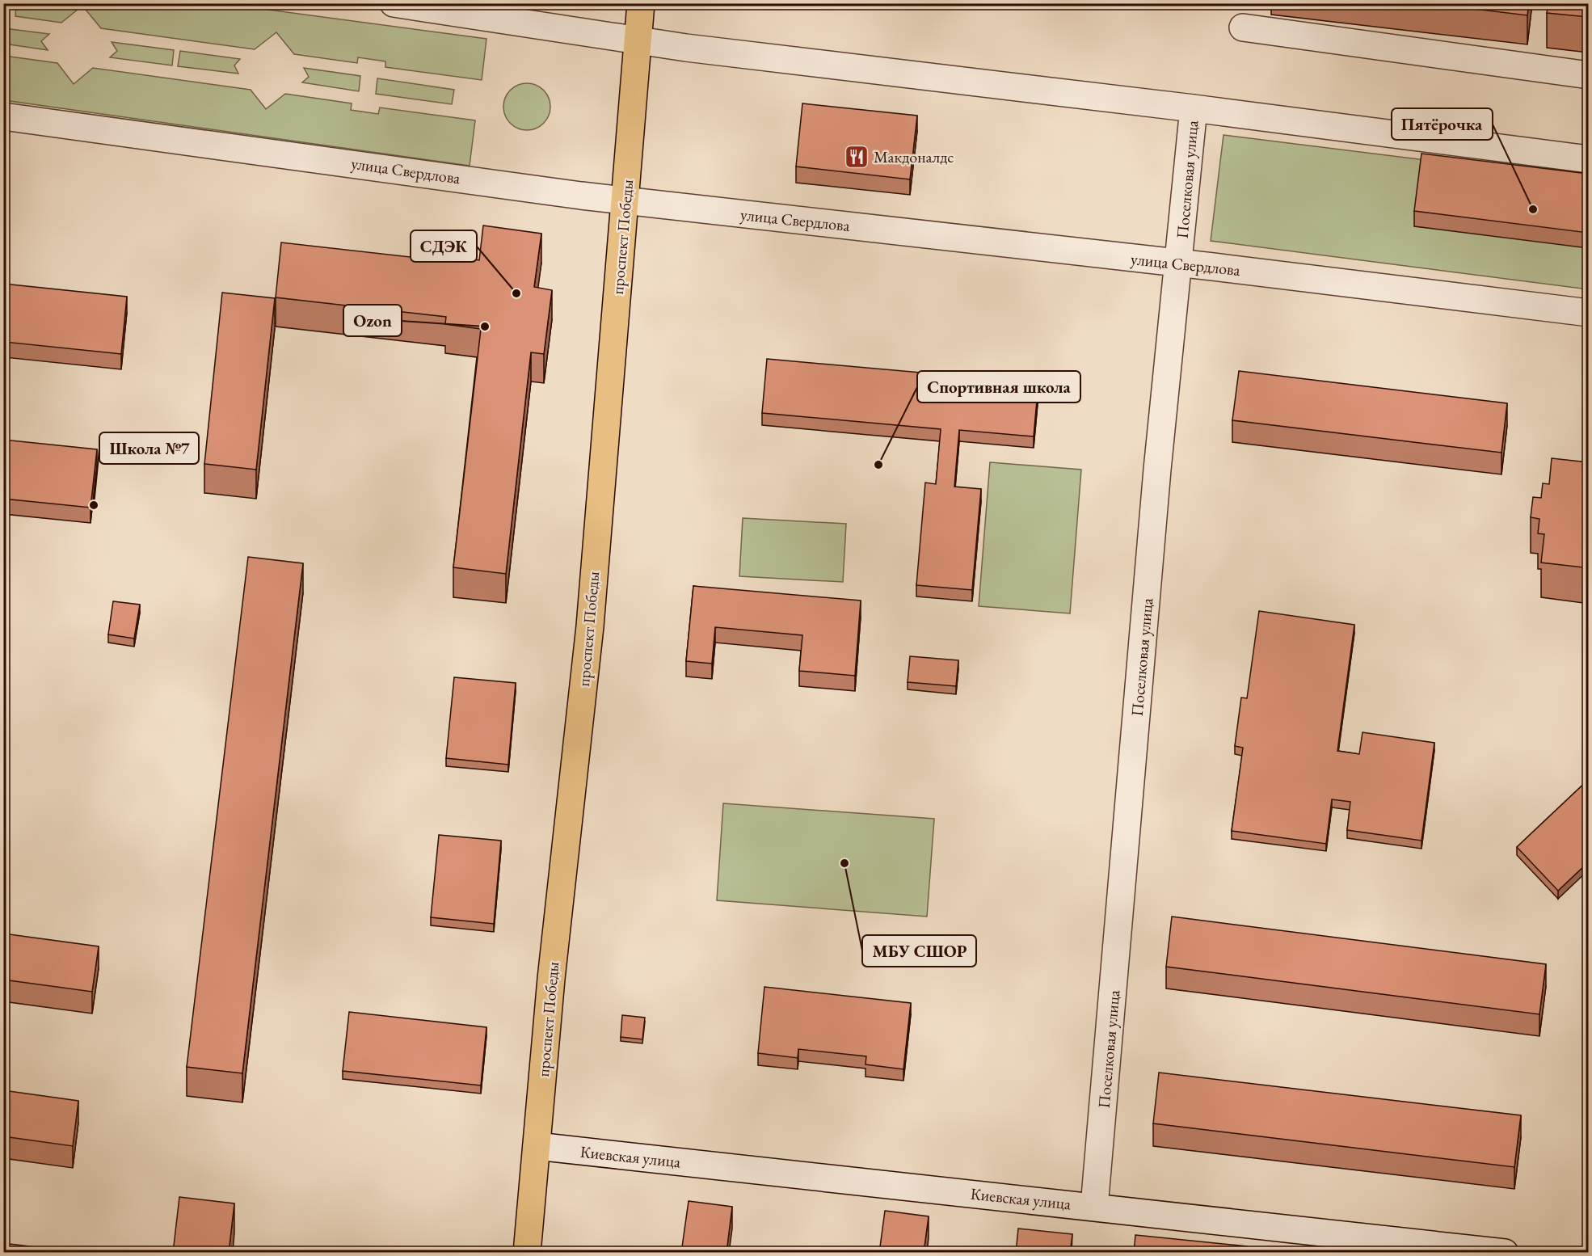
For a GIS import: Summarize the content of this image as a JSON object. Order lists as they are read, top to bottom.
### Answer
{
  "streets": {
    "main road": ["проспект Победы"],
    "street": ["улица Свердлова", "Поселковая улица", "Киевская улица"]
  },
  "crossings": [
    ["улица Свердлова", "Поселковая улица"],
    ["улица Свердлова", "проспект Победы"],
    ["Поселковая улица", "Киевская улица"],
    ["проспект Победы", "Киевская улица"]
  ],
  "places": {
    "restaurant": ["Макдоналдс"],
    "other": [
      "Пятёрочка",
      "СДЭК",
      "Ozon",
      "Спортивная школа",
      "Школа №7",
      "МБУ СШОР"
    ]
  }
}
